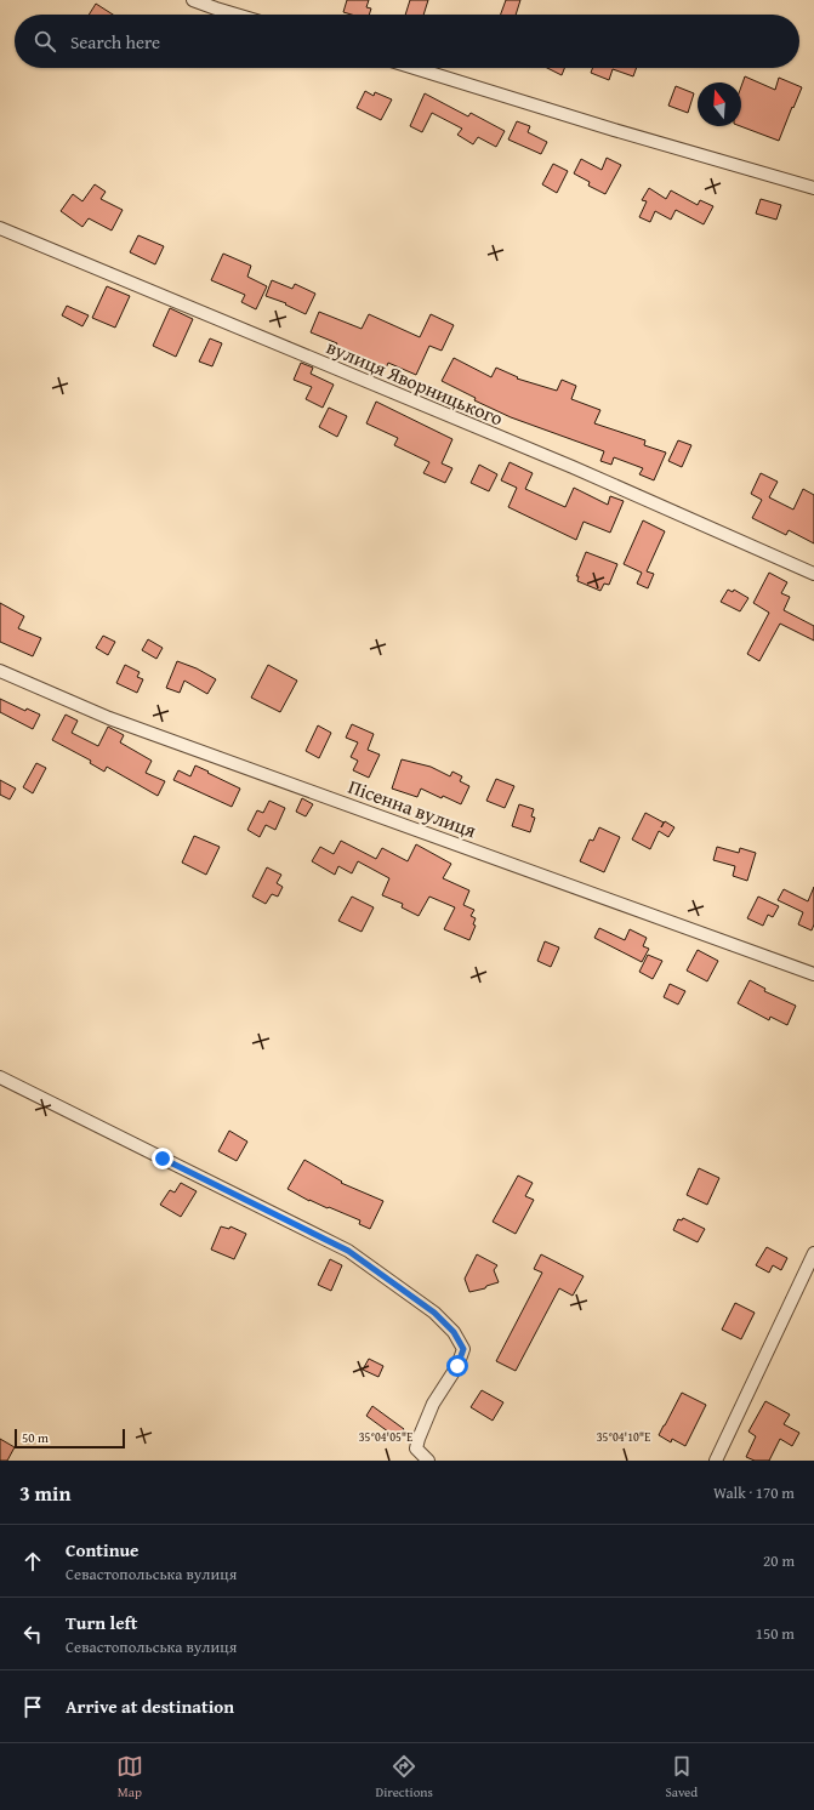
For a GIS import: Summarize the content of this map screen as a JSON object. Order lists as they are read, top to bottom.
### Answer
{
  "streets": {
    "street": ["вулиця Яворницького", "Пісенна вулиця"]
  },
  "scale_bar": "50 m",
  "north": "top",
  "page": {
    "search": "Search here",
    "scale": "50 m",
    "heading": ["3 min", "Walk · 170 m"],
    "list": [
      ["Continue", "Севастопольська вулиця", "20 m"],
      ["Turn left", "Севастопольська вулиця", "150 m"],
      "Arrive at destination"
    ],
    "nav": ["Map", "Directions", "Saved"]
  },
  "coordinates": ["35°04'05\"E", "35°04'10\"E"]
}
